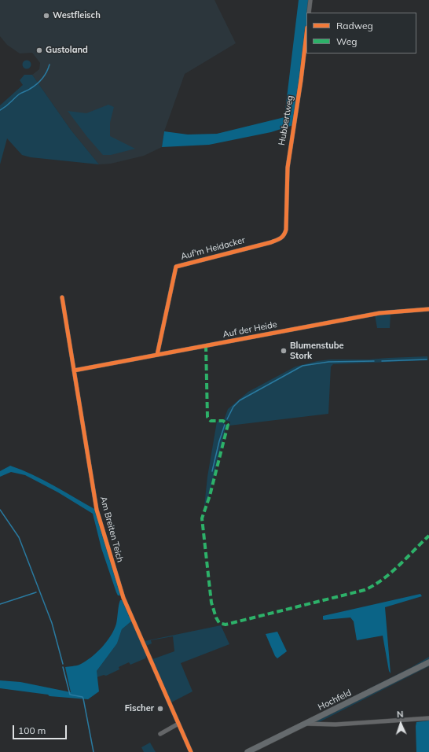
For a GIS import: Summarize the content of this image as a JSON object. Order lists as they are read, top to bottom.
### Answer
{
  "streets": {
    "street": [
      "Hubbertweg",
      "Auf'm Heidacker",
      "Auf der Heide",
      "Am Breiten Teich",
      "Hochfeld"
    ]
  },
  "crossings": [
    ["Hubbertweg", "Auf'm Heidacker"],
    ["Auf'm Heidacker", "Auf der Heide"],
    ["Auf der Heide", "Am Breiten Teich"]
  ],
  "places": [
    "Westfleisch",
    "Gustoland",
    "Blumenstube Stork",
    "Fischer"
  ],
  "legend": ["Radweg", "Weg"],
  "scale_bar": "100 m",
  "north": "top"
}
